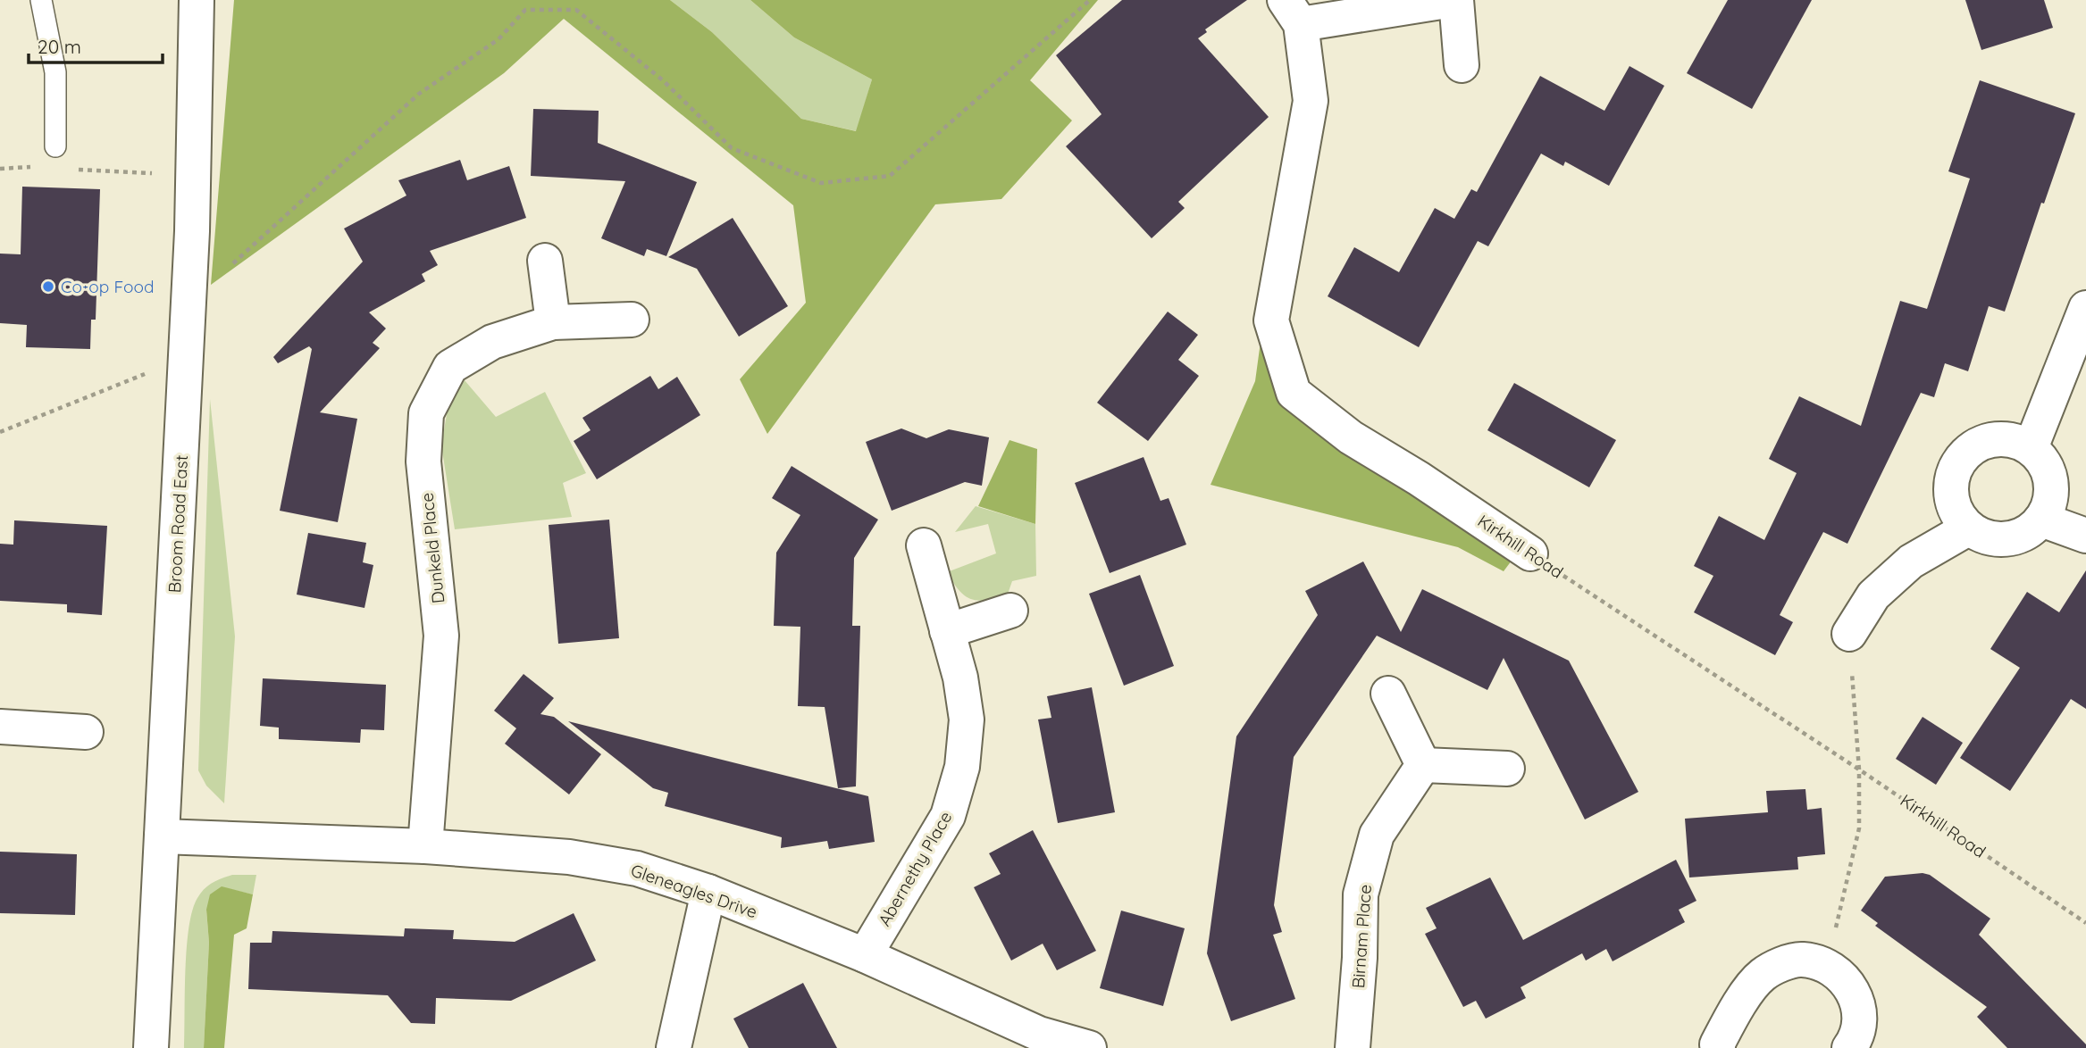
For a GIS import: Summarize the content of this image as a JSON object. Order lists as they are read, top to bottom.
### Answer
{
  "streets": {
    "street": [
      "Broom Road East",
      "Kirkhill Road",
      "Dunkeld Place",
      "Abernethy Place",
      "Gleneagles Drive",
      "Birnam Place"
    ]
  },
  "crossings": [
    ["Broom Road East", "Gleneagles Drive"],
    ["Dunkeld Place", "Gleneagles Drive"],
    ["Abernethy Place", "Gleneagles Drive"]
  ],
  "places": ["Co-op Food"],
  "scale_bar": "20 m"
}
